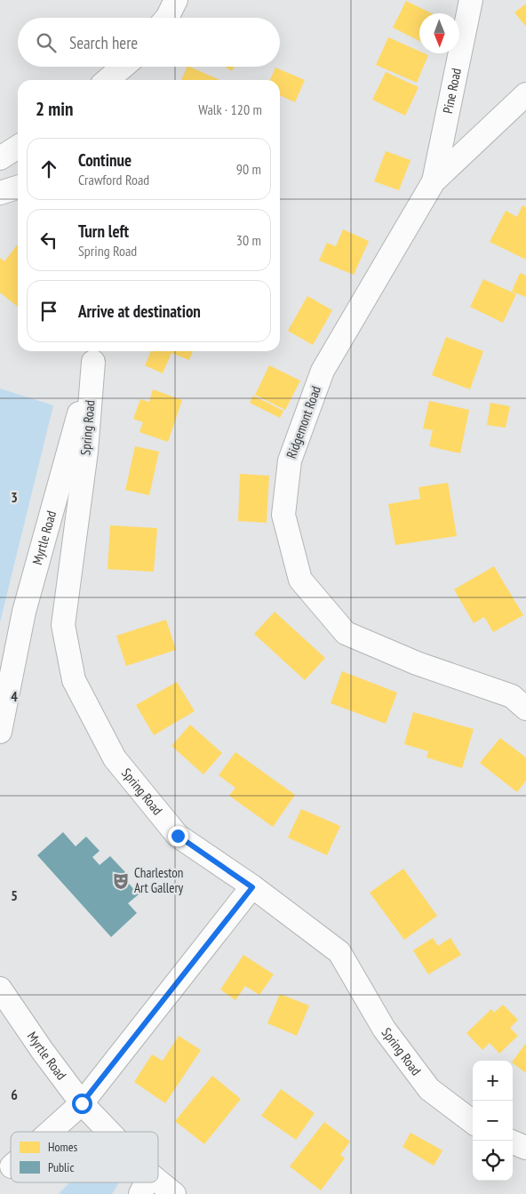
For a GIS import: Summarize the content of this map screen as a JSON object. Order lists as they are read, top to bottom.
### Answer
{
  "streets": {
    "street": [
      "Pine Road",
      "Ridgemont Road",
      "Spring Road",
      "Myrtle Road"
    ]
  },
  "crossings": [
    ["Pine Road", "Ridgemont Road"],
    ["Spring Road", "Myrtle Road"]
  ],
  "places": {
    "theatre": ["Charleston Art Gallery"]
  },
  "legend": ["Homes", "Public"],
  "north": "bottom",
  "page": {
    "search": "Search here",
    "heading": ["2 min", "Walk · 120 m"],
    "list": [
      ["Continue", "Crawford Road", "90 m"],
      ["Turn left", "Spring Road", "30 m"],
      "Arrive at destination"
    ],
    "map_buttons": ["+", "−"]
  },
  "grid": {
    "rows": [
      "3",
      "4",
      "5",
      "6"
    ]
  }
}
